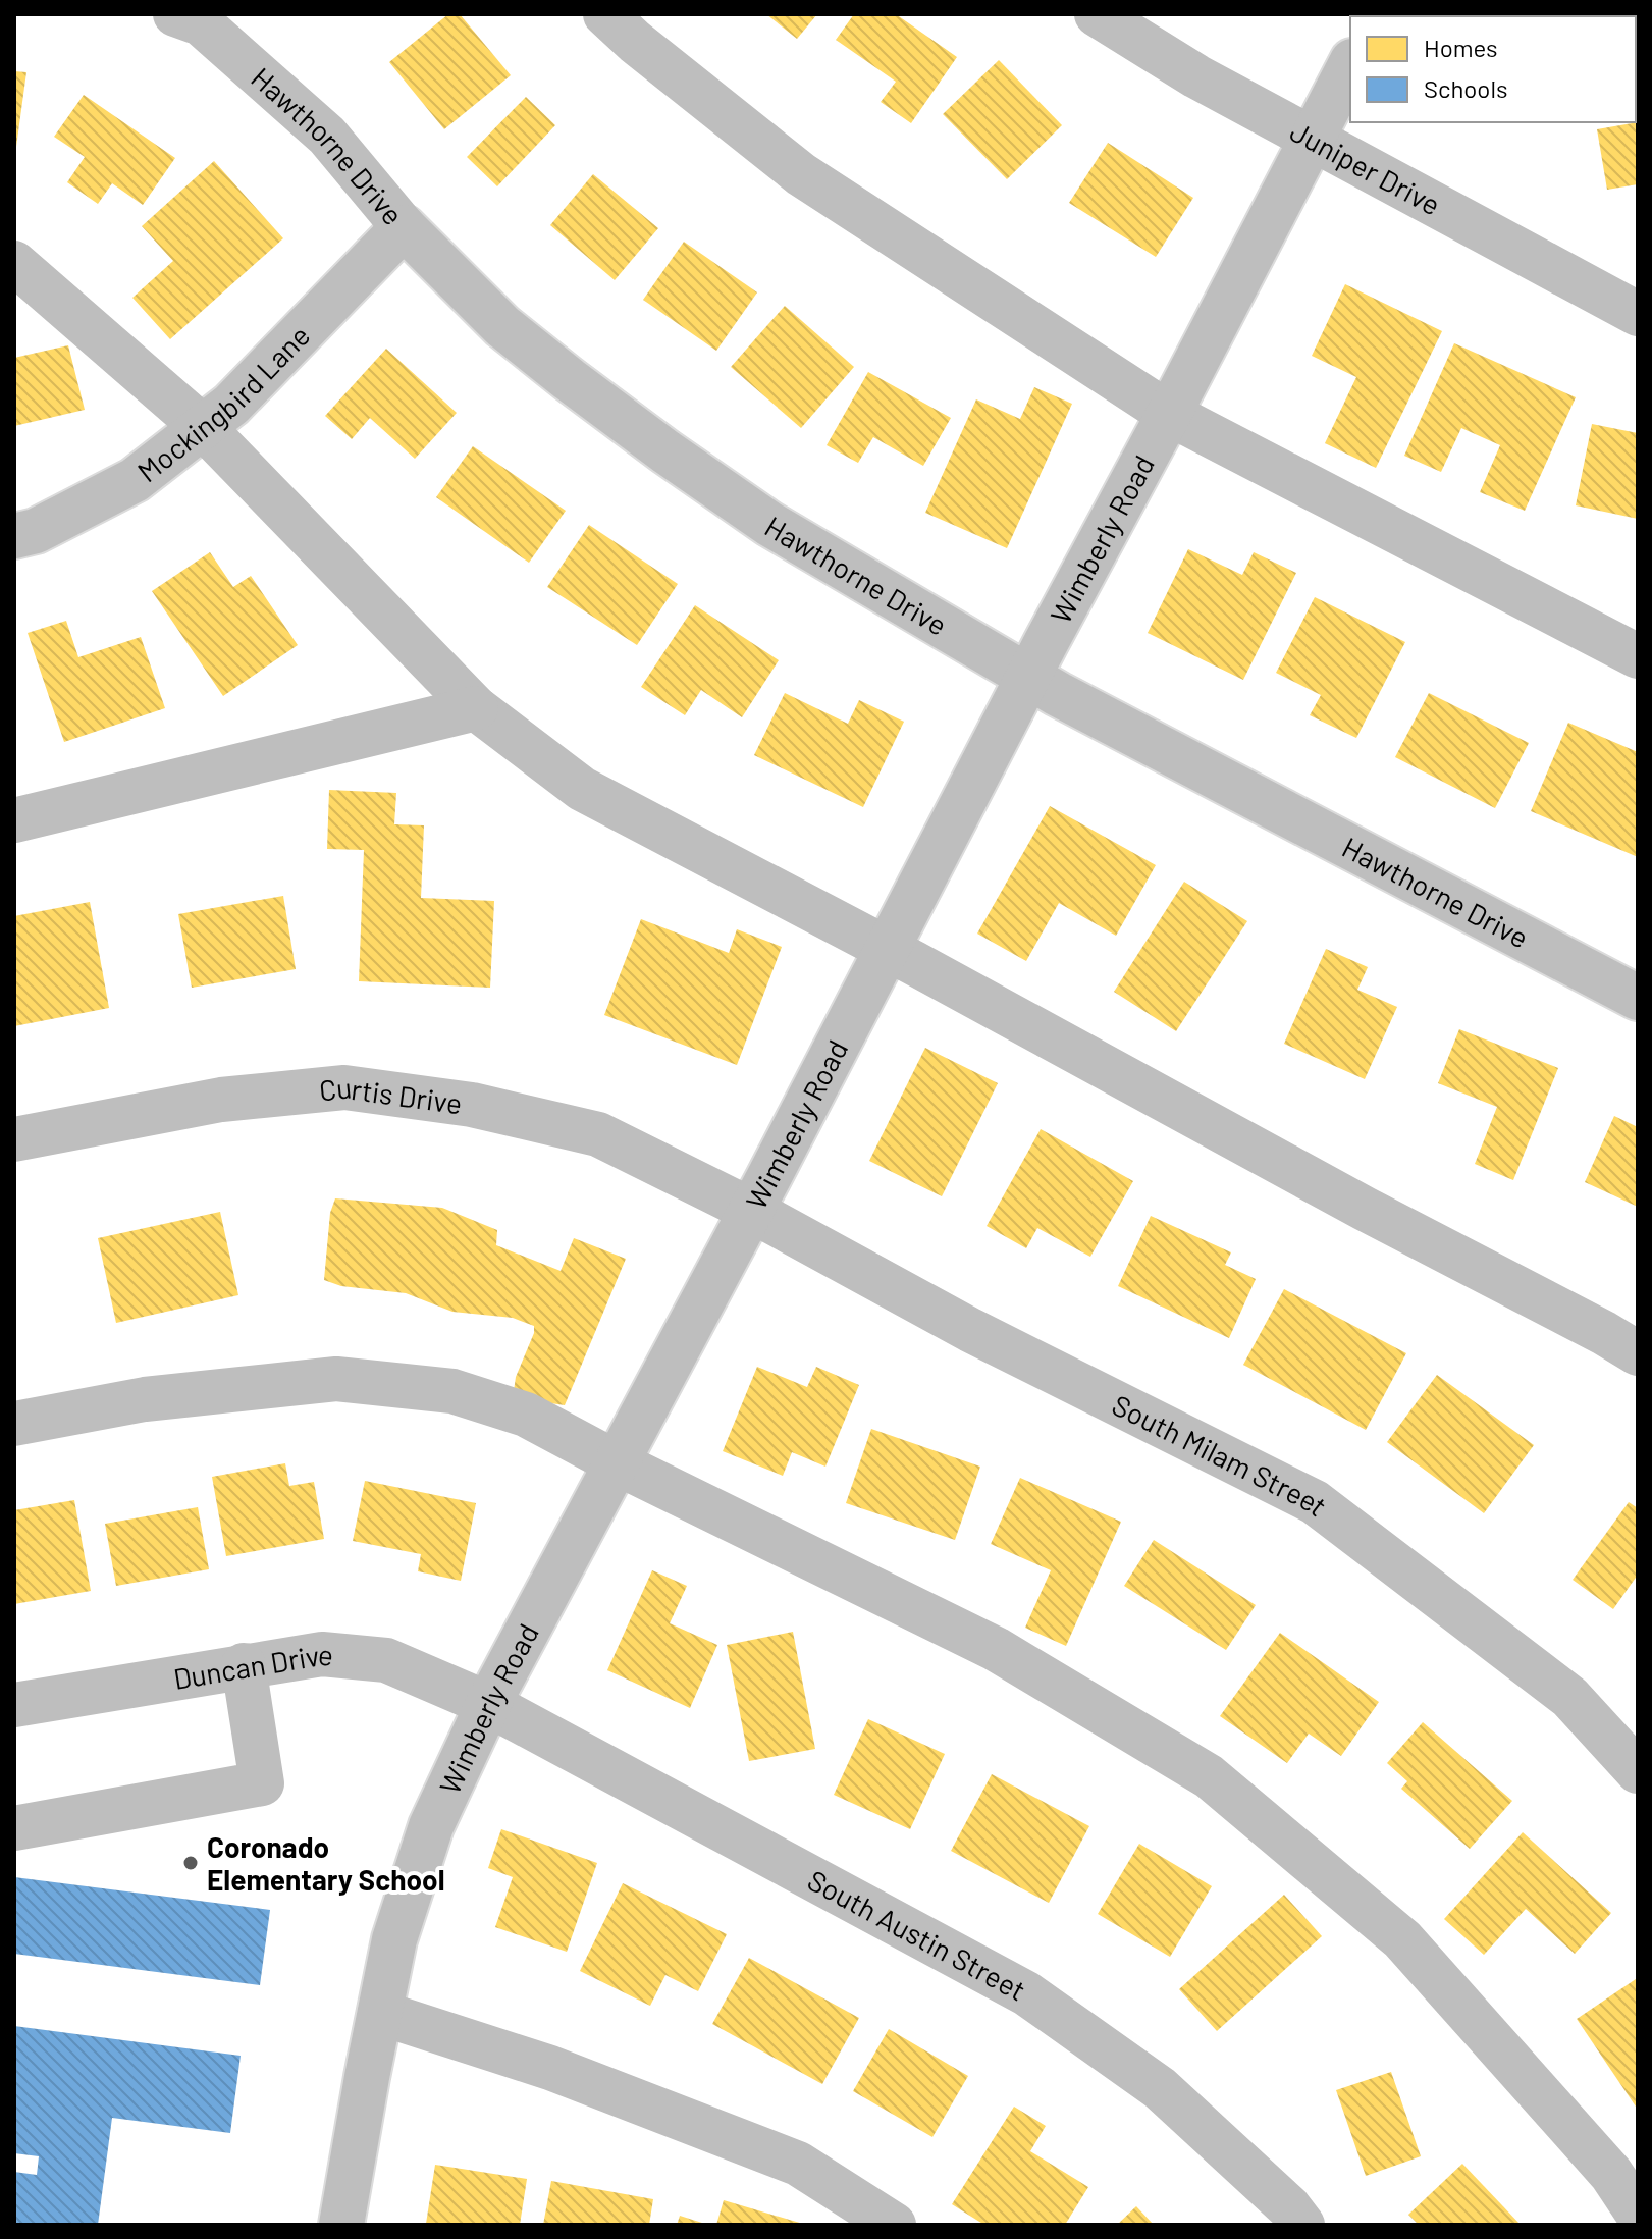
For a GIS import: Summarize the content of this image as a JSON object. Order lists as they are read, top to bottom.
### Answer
{
  "streets": {
    "main road": [
      "Hawthorne Drive",
      "Juniper Drive",
      "Mockingbird Lane",
      "Wimberly Road",
      "Curtis Drive",
      "South Milam Street",
      "Duncan Drive",
      "South Austin Street"
    ]
  },
  "crossings": [
    ["Hawthorne Drive", "Mockingbird Lane"],
    ["Hawthorne Drive", "Wimberly Road"],
    ["Juniper Drive", "Wimberly Road"],
    ["Wimberly Road", "Curtis Drive"],
    ["Wimberly Road", "South Milam Street"],
    ["Wimberly Road", "Duncan Drive"],
    ["Wimberly Road", "South Austin Street"],
    ["Curtis Drive", "South Milam Street"],
    ["Duncan Drive", "South Austin Street"]
  ],
  "places": ["Coronado Elementary School"],
  "legend": ["Homes", "Schools"]
}
